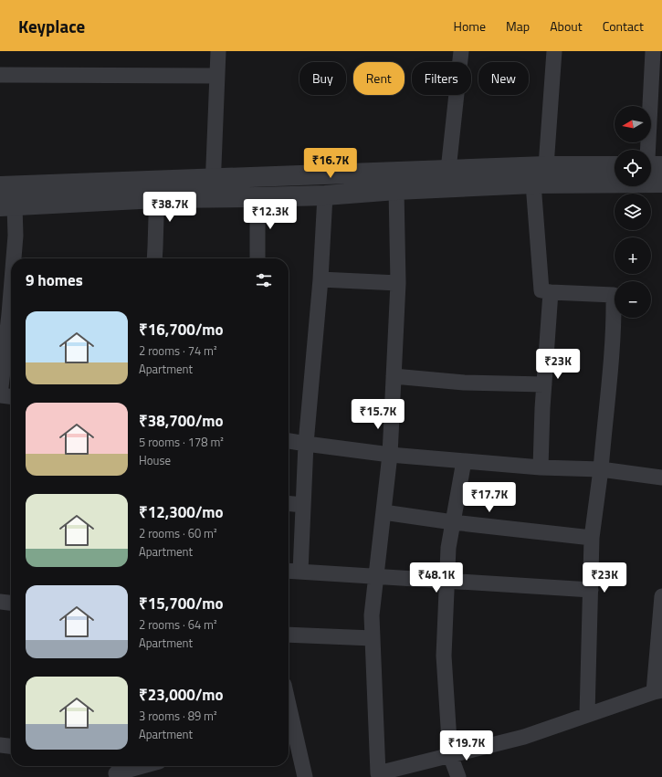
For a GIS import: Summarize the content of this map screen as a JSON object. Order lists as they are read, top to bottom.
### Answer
{
  "north": "left",
  "page": {
    "header": "Keyplace",
    "nav": [
      "Home",
      "Map",
      "About",
      "Contact"
    ],
    "chip": [
      "Buy",
      "Rent",
      "Filters",
      "New"
    ],
    "map_buttons": ["+", "−"],
    "price": [
      "₹16.7K",
      "₹38.7K",
      "₹12.3K",
      "₹23K",
      "₹15.7K",
      "₹17.7K",
      "₹48.1K",
      "₹23K",
      "₹19.7K"
    ],
    "heading": "9 homes",
    "list": [
      {
        "name": "₹16,700/mo",
        "note": "2 rooms · 74 m² · Apartment"
      },
      {
        "name": "₹38,700/mo",
        "note": "5 rooms · 178 m² · House"
      },
      {
        "name": "₹12,300/mo",
        "note": "2 rooms · 60 m² · Apartment"
      },
      {
        "name": "₹15,700/mo",
        "note": "2 rooms · 64 m² · Apartment"
      },
      {
        "name": "₹23,000/mo",
        "note": "3 rooms · 89 m² · Apartment"
      }
    ]
  }
}
